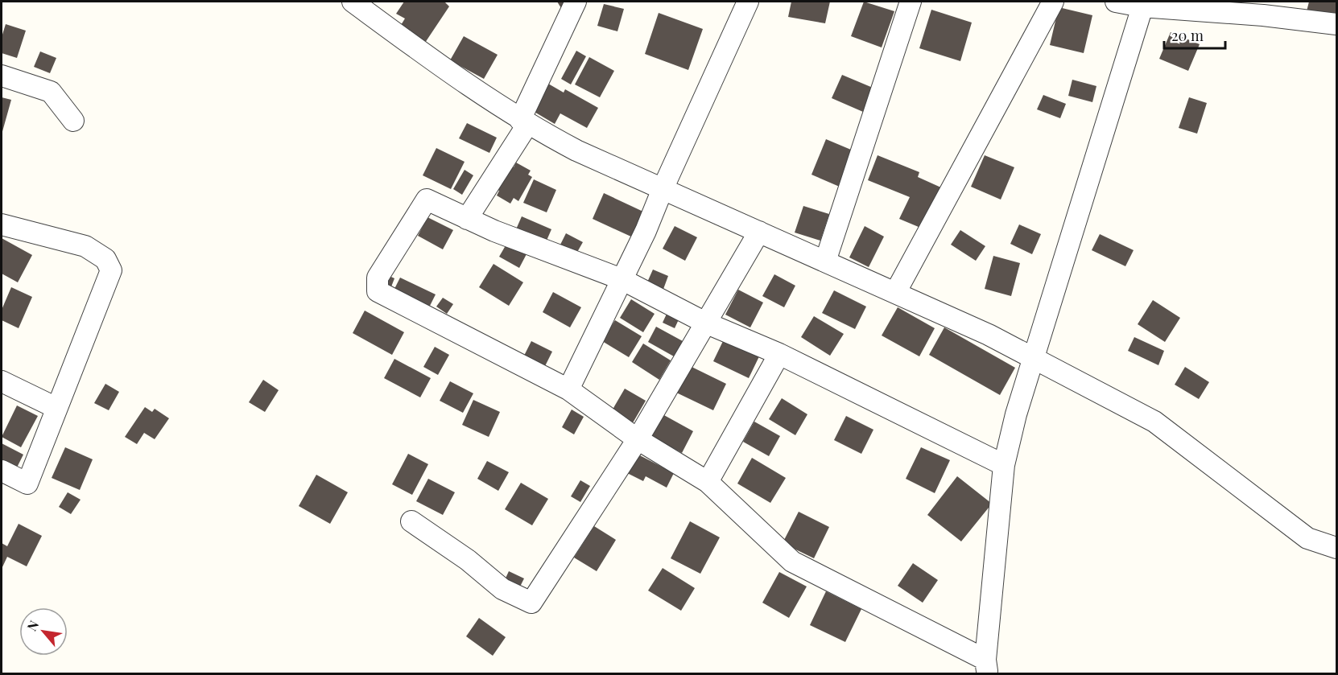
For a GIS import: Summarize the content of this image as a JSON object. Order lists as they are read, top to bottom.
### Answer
{
  "scale_bar": "20 m",
  "north": "top left"
}
